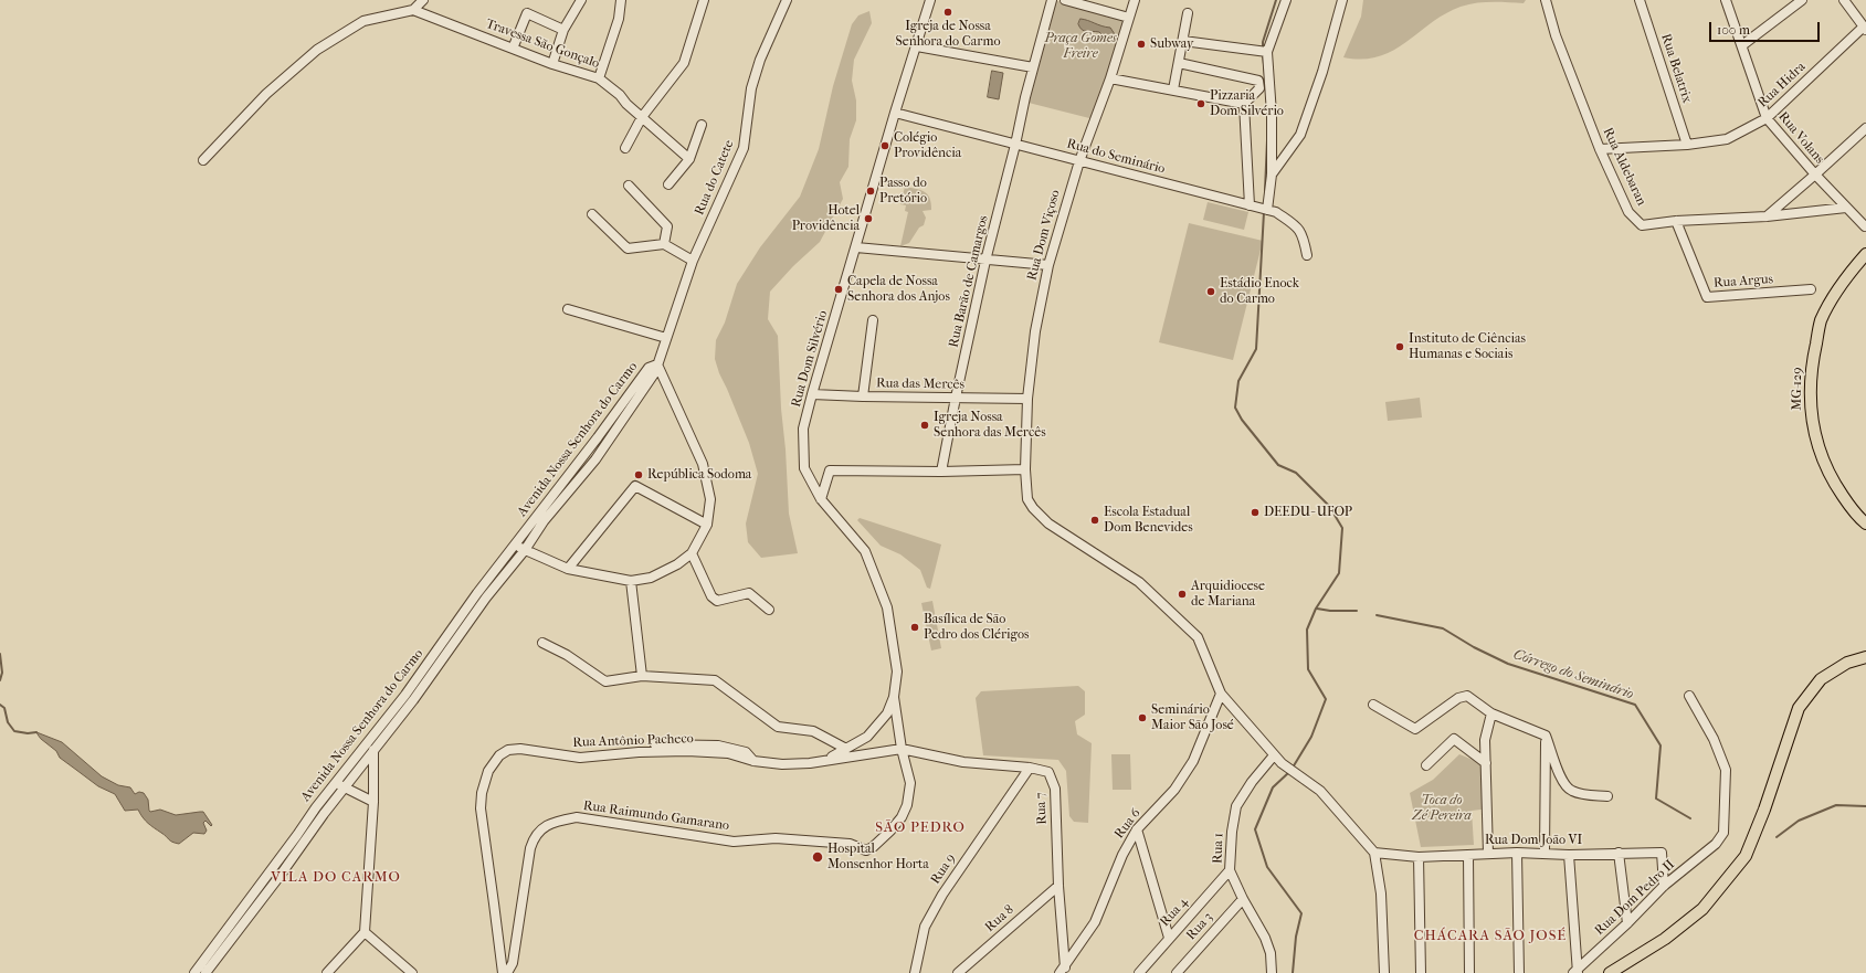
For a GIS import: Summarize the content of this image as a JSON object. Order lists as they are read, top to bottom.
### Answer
{
  "streets": {
    "main road": ["MG-129"],
    "street": [
      "Travessa São Gonçalo",
      "Rua Belatrix",
      "Rua Hidra",
      "Rua Volans",
      "Rua do Seminário",
      "Rua Aldebaran",
      "Rua do Catete",
      "Rua Dom Viçoso",
      "Rua Barão de Camargos",
      "Rua Argus",
      "Rua Dom Silvério",
      "Rua das Mercês",
      "Avenida Nossa Senhora do Carmo",
      "Rua Antônio Pacheco",
      "Rua 7",
      "Rua Raimundo Gamarano",
      "Rua 6",
      "Rua Dom João VI",
      "Rua 1",
      "Rua 9",
      "Rua Dom Pedro II",
      "Rua 4",
      "Rua 8",
      "Rua 3"
    ]
  },
  "crossings": [
    ["Rua Belatrix", "Rua Hidra"],
    ["Rua Hidra", "Rua Volans"],
    ["Rua Hidra", "Rua Aldebaran"],
    ["Rua Volans", "Rua Aldebaran"],
    ["Rua do Seminário", "Rua Dom Viçoso"],
    ["Rua do Seminário", "Rua Barão de Camargos"],
    ["Rua do Seminário", "Rua Dom Silvério"],
    ["Rua Aldebaran", "Rua Argus"],
    ["Rua do Catete", "Avenida Nossa Senhora do Carmo"],
    ["Rua Dom Viçoso", "Rua das Mercês"],
    ["Rua Dom Viçoso", "Rua 6"],
    ["Rua Dom Viçoso", "Rua Dom João VI"],
    ["Rua Dom Viçoso", "Rua 1"],
    ["Rua Barão de Camargos", "Rua das Mercês"],
    ["Rua Dom Silvério", "Rua das Mercês"],
    ["Rua Dom Silvério", "Rua Antônio Pacheco"],
    ["Rua Antônio Pacheco", "Rua 7"],
    ["Rua Antônio Pacheco", "Rua Raimundo Gamarano"],
    ["Rua 7", "Rua Raimundo Gamarano"],
    ["Rua 7", "Rua 6"],
    ["Rua 7", "Rua 9"],
    ["Rua 7", "Rua 8"],
    ["Rua Dom João VI", "Rua Dom Pedro II"],
    ["Rua 1", "Rua 4"],
    ["Rua 1", "Rua 3"]
  ],
  "districts": ["SÃO PEDRO", "VILA DO CARMO", "CHÁCARA SÃO JOSÉ"],
  "water": ["Córrego do Seminário"],
  "parks": ["Praça Gomes Freire", "Toca do Zé Pereira"],
  "places": [
    "Igreja de Nossa Senhora do Carmo",
    "Subway",
    "Pizzaria Dom Silvério",
    "Colégio Providência",
    "Passo do Pretório",
    "Hotel Providência",
    "Capela de Nossa Senhora dos Anjos",
    "Estádio Enock do Carmo",
    "Instituto de Ciências Humanas e Sociais",
    "Igreja Nossa Senhora das Mercês",
    "República Sodoma",
    "DEEDU- UFOP",
    "Escola Estadual Dom Benevides",
    "Arquidiocese de Mariana",
    "Basílica de São Pedro dos Clérigos",
    "Seminário Maior São José",
    "Hospital Monsenhor Horta"
  ],
  "scale_bar": "100 m"
}
